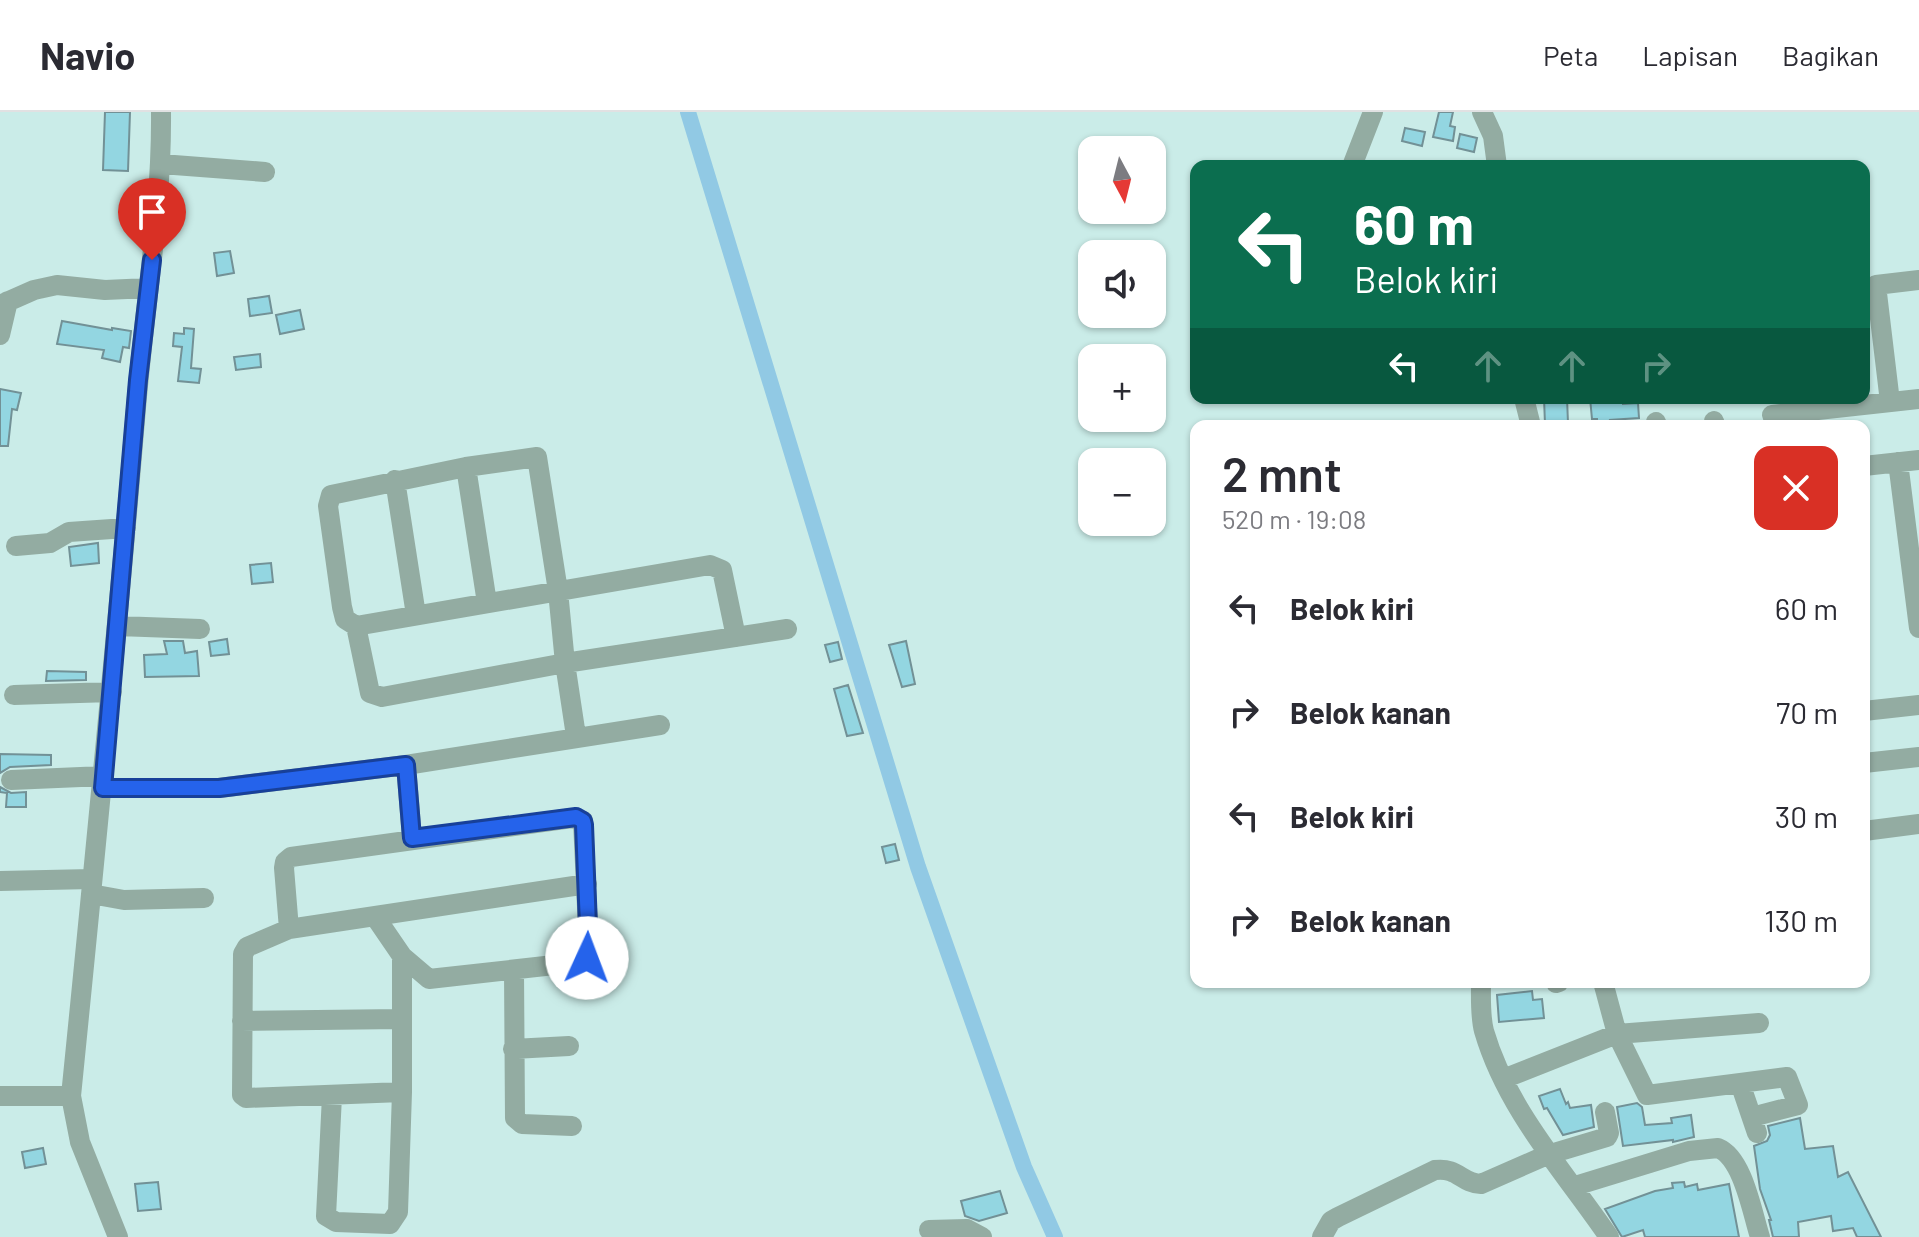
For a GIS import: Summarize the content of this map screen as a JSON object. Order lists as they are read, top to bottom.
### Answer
{
  "north": "bottom",
  "page": {
    "header": "Navio",
    "nav": ["Peta", "Lapisan", "Bagikan"],
    "map_buttons": ["+", "−"],
    "turn": ["60 m", "Belok kiri"],
    "heading": ["2 mnt", "520 m · 19:08"],
    "list": [
      {
        "name": "Belok kiri",
        "value": "60 m"
      },
      {
        "name": "Belok kanan",
        "value": "70 m"
      },
      {
        "name": "Belok kiri",
        "value": "30 m"
      },
      {
        "name": "Belok kanan",
        "value": "130 m"
      }
    ]
  }
}
